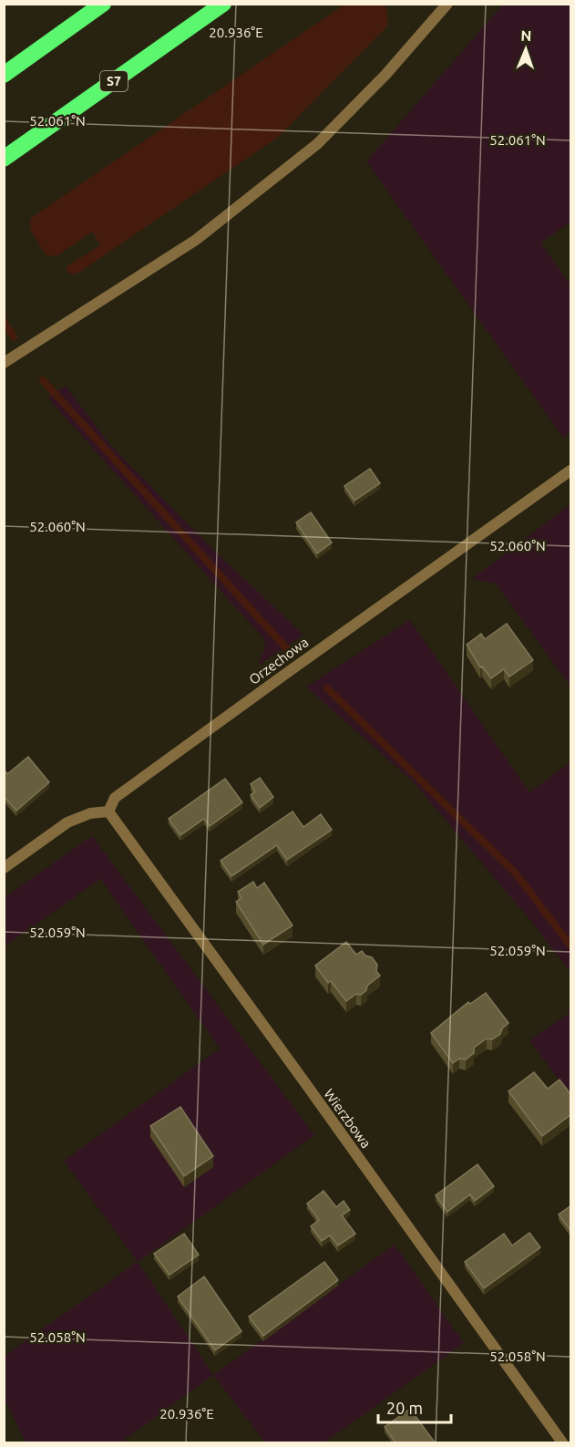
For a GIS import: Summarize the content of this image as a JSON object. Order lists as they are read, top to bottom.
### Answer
{
  "streets": {
    "highway": ["S7"],
    "street": ["Orzechowa", "Wierzbowa"]
  },
  "crossings": [
    ["Orzechowa", "Wierzbowa"]
  ],
  "scale_bar": "20 m",
  "north": "top",
  "coordinates": [
    "20.936°E",
    "52.061°N",
    "52.060°N",
    "52.059°N",
    "52.058°N"
  ]
}
